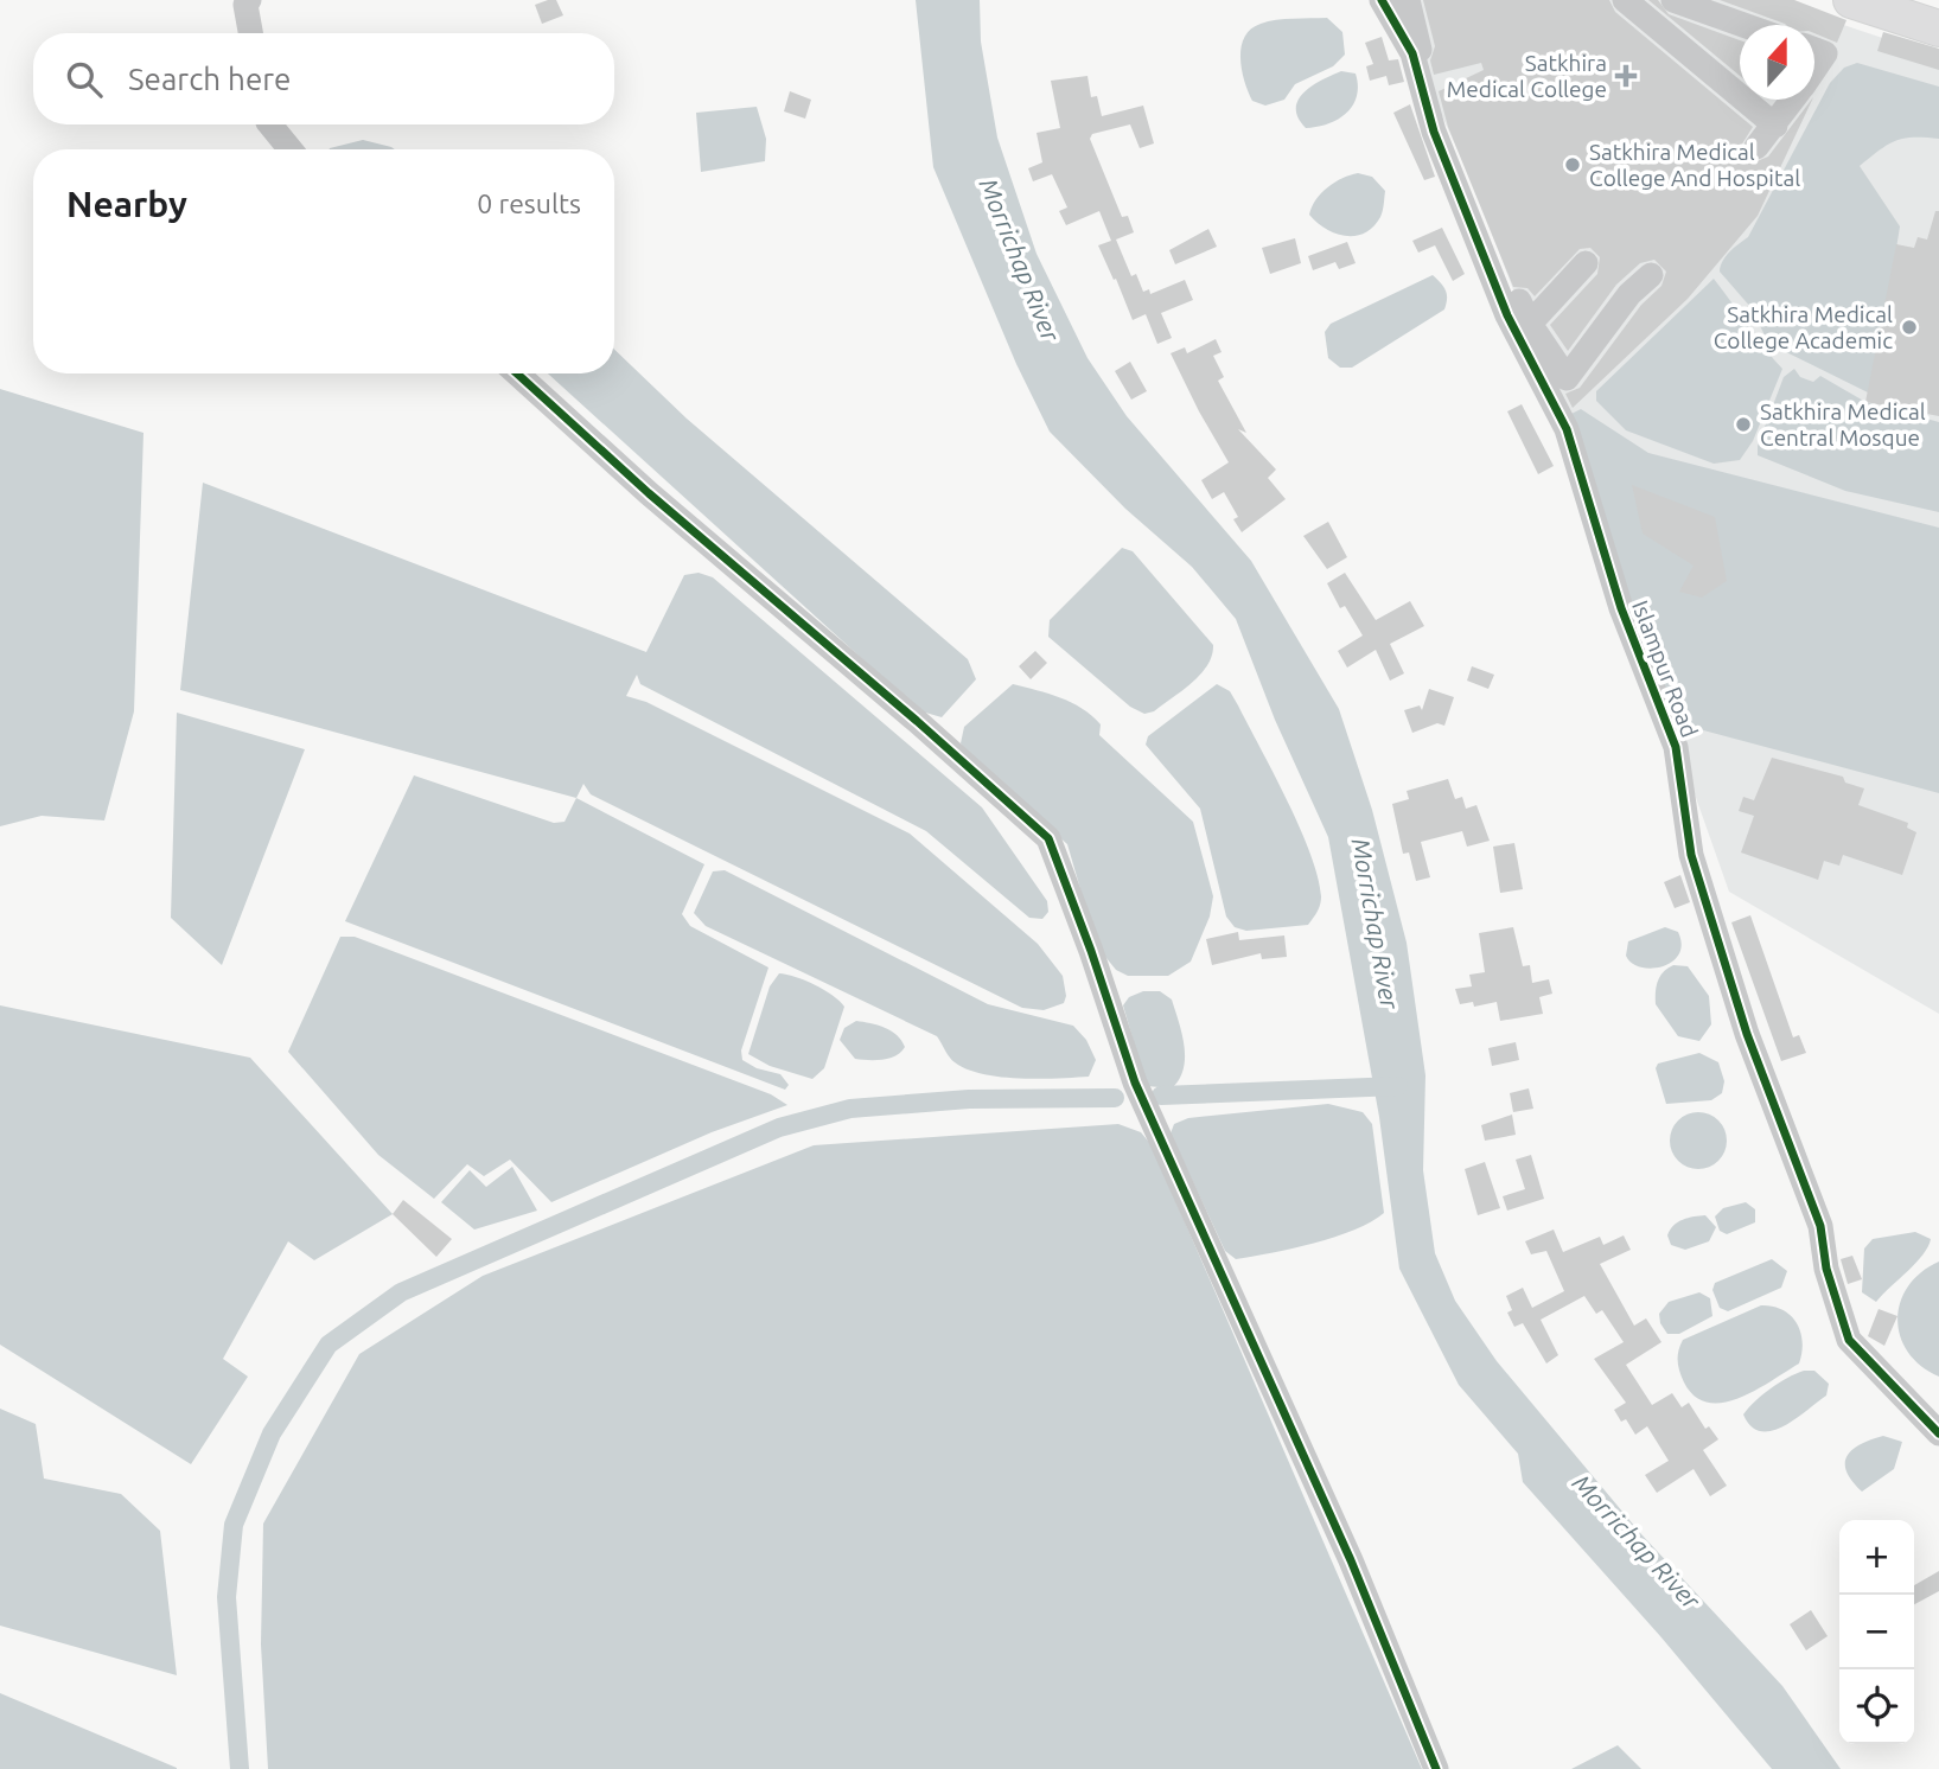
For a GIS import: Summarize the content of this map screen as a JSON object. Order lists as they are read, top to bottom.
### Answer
{
  "streets": {
    "street": ["Islampur Road"]
  },
  "water": ["Morrichap River"],
  "places": {
    "health": ["Satkhira Medical College"],
    "other": ["Satkhira Medical College And Hospital", "Satkhira Medical College Academic", "Satkhira Medical Central Mosque"]
  },
  "north": "top",
  "page": {
    "search": "Search here",
    "heading": ["Nearby", "0 results"],
    "map_buttons": ["+", "−"]
  }
}
